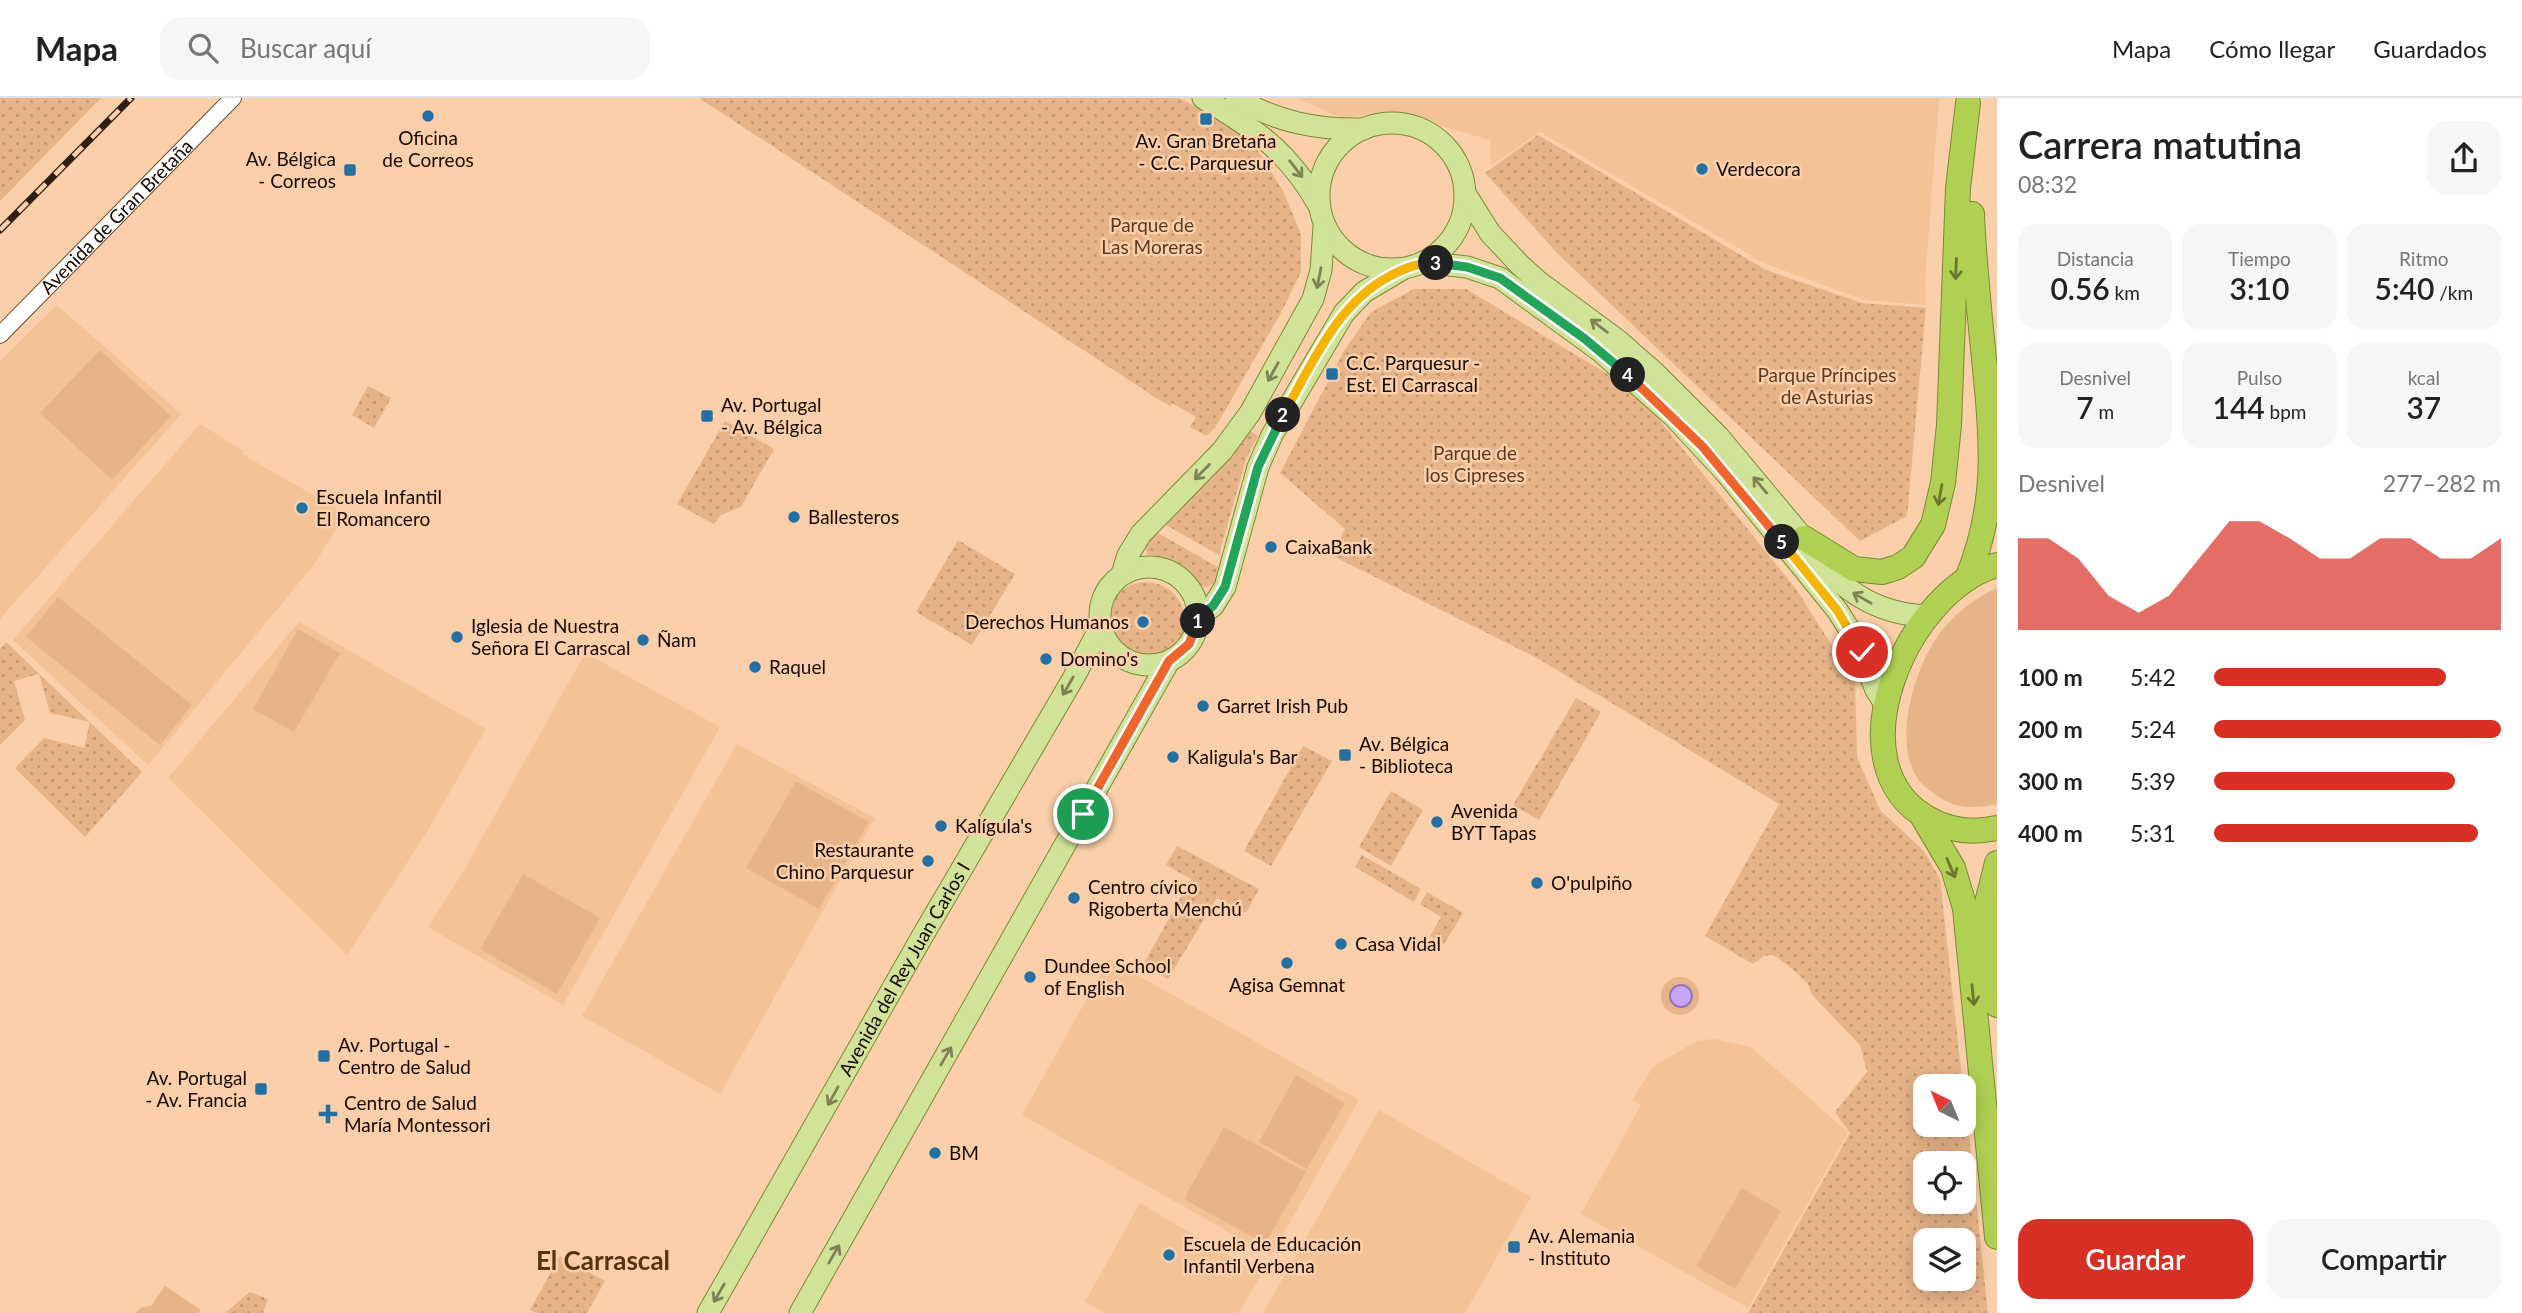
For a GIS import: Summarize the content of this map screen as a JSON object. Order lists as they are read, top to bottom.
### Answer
{
  "streets": {
    "main road": ["Avenida del Rey Juan Carlos I"],
    "street": ["Avenida de Gran Bretaña"]
  },
  "districts": ["El Carrascal"],
  "parks": ["Parque de Las Moreras", "Parque Príncipes de Asturias", "Parque de los Cipreses"],
  "places": {
    "other": [
      "Oficina de Correos",
      "Verdecora",
      "Escuela Infantil El Romancero",
      "Ballesteros",
      "CaixaBank",
      "Derechos Humanos",
      "Iglesia de Nuestra Señora El Carrascal",
      "Ñam",
      "Domino's",
      "Raquel",
      "Garret Irish Pub",
      "Kaligula's Bar",
      "Avenida BYT Tapas",
      "Kalígula's",
      "Restaurante Chino Parquesur",
      "O'pulpiño",
      "Centro cívico Rigoberta Menchú",
      "Casa Vidal",
      "Agisa Gemnat",
      "Dundee School of English",
      "BM",
      "Escuela de Educación Infantil Verbena"
    ],
    "transit": [
      "Av. Gran Bretaña - C.C. Parquesur",
      "Av. Bélgica - Correos",
      "C.C. Parquesur - Est. El Carrascal",
      "Av. Portugal - Av. Bélgica",
      "Av. Bélgica - Biblioteca",
      "Av. Portugal - Centro de Salud",
      "Av. Portugal - Av. Francia",
      "Av. Alemania - Instituto"
    ],
    "health": ["Centro de Salud María Montessori"]
  },
  "north": "top left",
  "page": {
    "header": "Mapa",
    "search": "Buscar aquí",
    "nav": ["Mapa", "Cómo llegar", "Guardados"],
    "heading": ["Carrera matutina", "08:32"],
    "stats": [
      ["Distancia", "0.56 km"],
      ["Tiempo", "3:10"],
      ["Ritmo", "5:40 /km"],
      ["Desnivel", "7 m"],
      ["Pulso", "144 bpm"],
      ["kcal", "37"]
    ],
    "pins": [
      "3",
      "4",
      "2",
      "5",
      "1"
    ],
    "chart": ["Desnivel", "277–282 m"],
    "list": [
      {
        "name": "100 m",
        "note": "5:42"
      },
      {
        "name": "200 m",
        "note": "5:24"
      },
      {
        "name": "300 m",
        "note": "5:39"
      },
      {
        "name": "400 m",
        "note": "5:31"
      }
    ],
    "buttons": ["Guardar", "Compartir"]
  }
}
